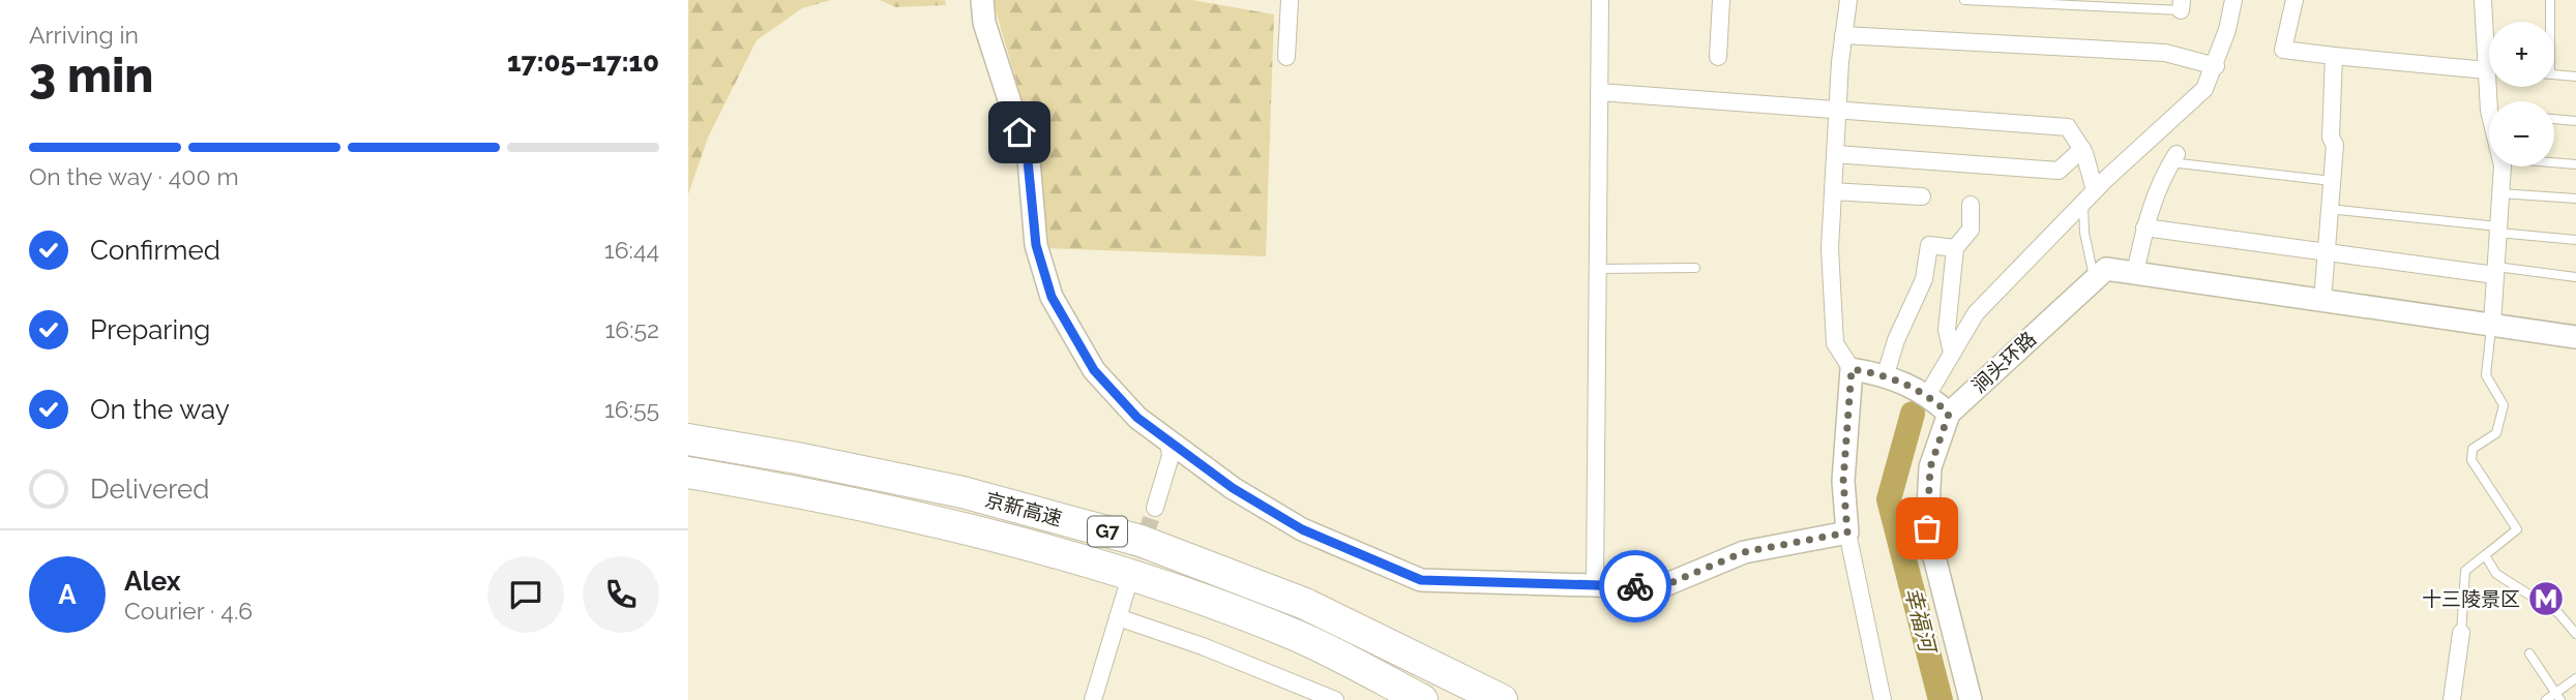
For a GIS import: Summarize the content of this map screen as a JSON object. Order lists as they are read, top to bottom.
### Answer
{
  "streets": {
    "highway": ["京新高速", "G7"],
    "street": ["涧头环路"]
  },
  "water": ["幸福河"],
  "places": {
    "metro station": ["十三陵景区"]
  },
  "page": {
    "heading": ["3 min", "Arriving in", "17:05–17:10"],
    "panel": ["Alex", "Courier · 4.6"],
    "map_buttons": ["+", "−"],
    "bar": "On the way · 400 m",
    "list": [
      ["Confirmed", "16:44"],
      ["Preparing", "16:52"],
      ["On the way", "16:55"],
      "Delivered"
    ],
    "round": "A"
  }
}
